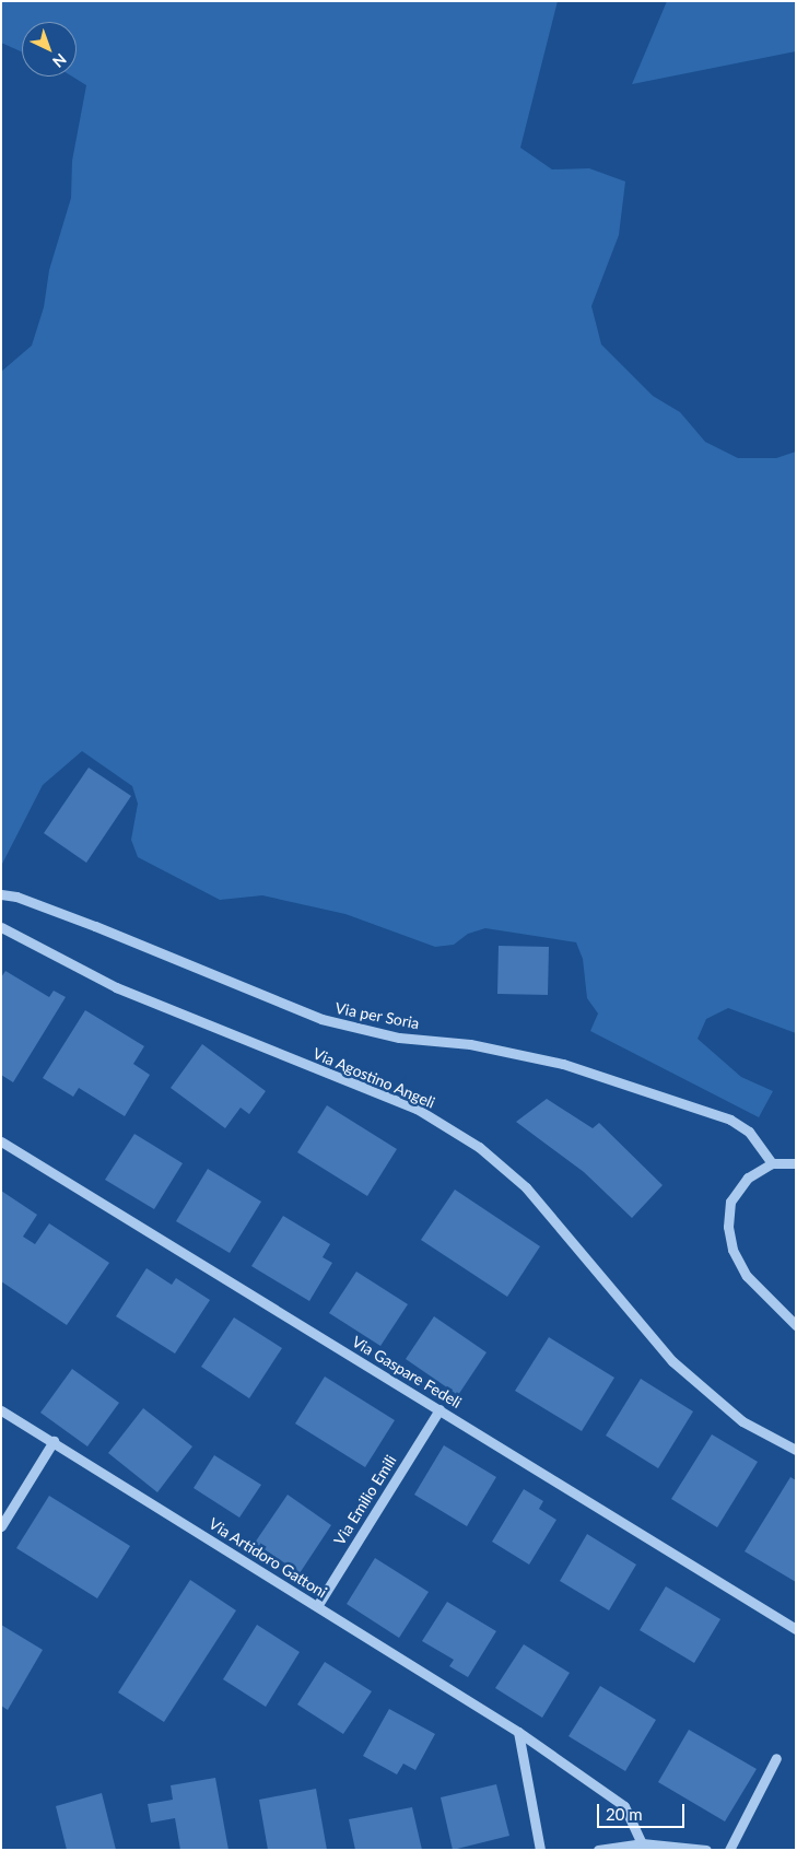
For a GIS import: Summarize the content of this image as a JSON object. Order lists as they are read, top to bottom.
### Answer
{
  "streets": {
    "street": [
      "Via per Soria",
      "Via Agostino Angeli",
      "Via Gaspare Fedeli",
      "Via Emilio Emili",
      "Via Artidoro Gattoni"
    ]
  },
  "crossings": [
    ["Via Gaspare Fedeli", "Via Emilio Emili"],
    ["Via Emilio Emili", "Via Artidoro Gattoni"]
  ],
  "scale_bar": "20 m",
  "north": "bottom right"
}
